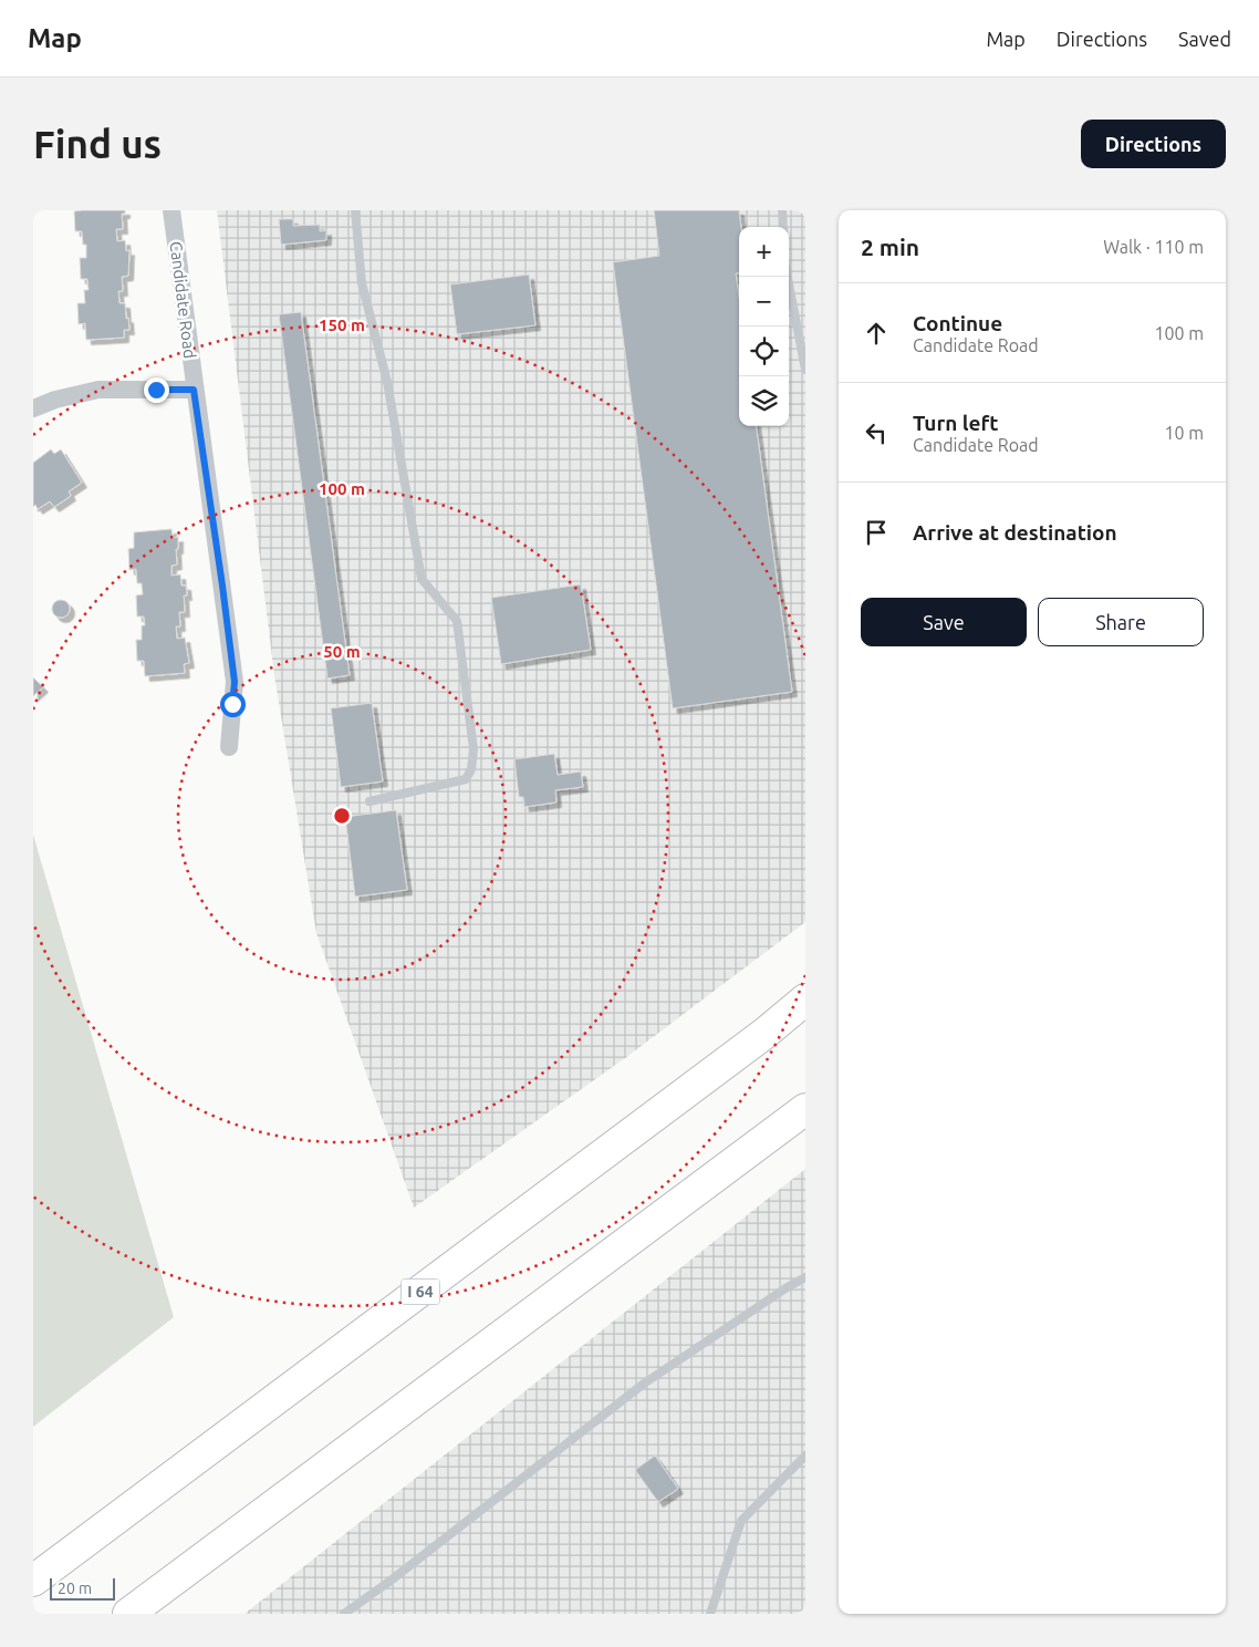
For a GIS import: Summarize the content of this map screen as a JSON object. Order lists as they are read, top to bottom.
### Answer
{
  "streets": {
    "highway": ["I 64"],
    "street": ["Candidate Road"]
  },
  "scale_bar": "20 m",
  "page": {
    "header": "Map",
    "nav": ["Map", "Directions", "Saved"],
    "buttons": [
      "Directions",
      ["Save", "Share"]
    ],
    "title": "Find us",
    "heading": ["2 min", "Walk · 110 m"],
    "map_buttons": ["+", "−"],
    "list": [
      ["Continue", "Candidate Road", "100 m"],
      ["Turn left", "Candidate Road", "10 m"],
      "Arrive at destination"
    ],
    "scale": "20 m"
  },
  "rings": ["150 m", "100 m", "50 m"]
}
